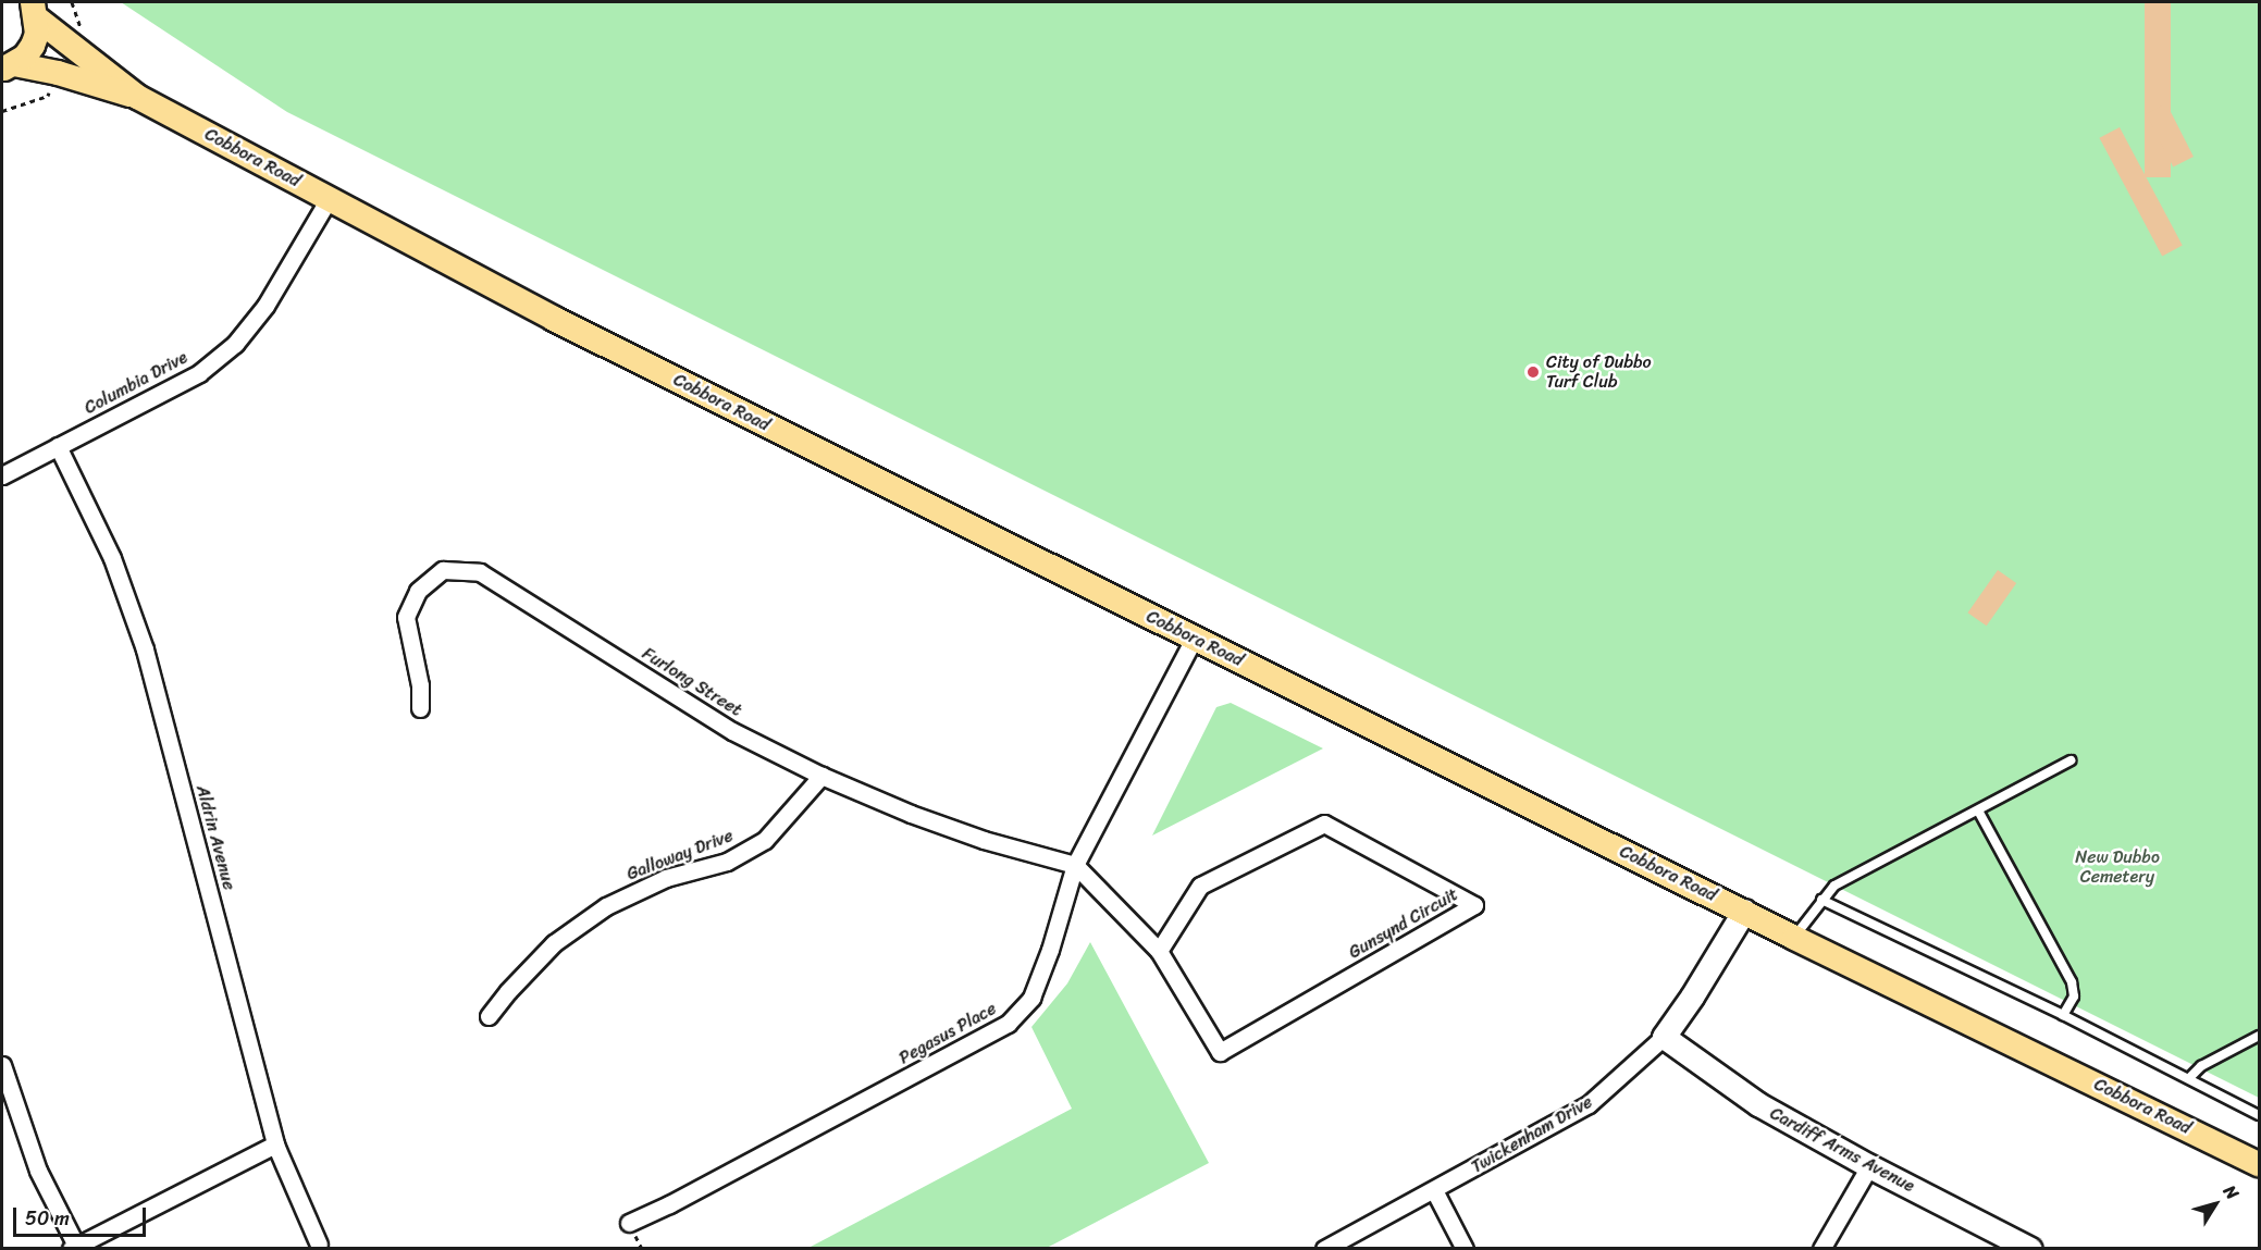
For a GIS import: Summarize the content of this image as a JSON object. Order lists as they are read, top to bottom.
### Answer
{
  "streets": {
    "main road": ["Cobbora Road"],
    "street": [
      "Columbia Drive",
      "Furlong Street",
      "Aldrin Avenue",
      "Galloway Drive",
      "Gunsynd Circuit",
      "Pegasus Place",
      "Twickenham Drive",
      "Cardiff Arms Avenue"
    ]
  },
  "crossings": [
    ["Cobbora Road", "Columbia Drive"],
    ["Cobbora Road", "Pegasus Place"],
    ["Cobbora Road", "Twickenham Drive"],
    ["Columbia Drive", "Aldrin Avenue"],
    ["Furlong Street", "Galloway Drive"],
    ["Furlong Street", "Gunsynd Circuit"],
    ["Furlong Street", "Pegasus Place"],
    ["Gunsynd Circuit", "Pegasus Place"],
    ["Twickenham Drive", "Cardiff Arms Avenue"]
  ],
  "parks": ["New Dubbo Cemetery"],
  "places": ["City of Dubbo Turf Club"],
  "scale_bar": "50 m",
  "north": "top right"
}
